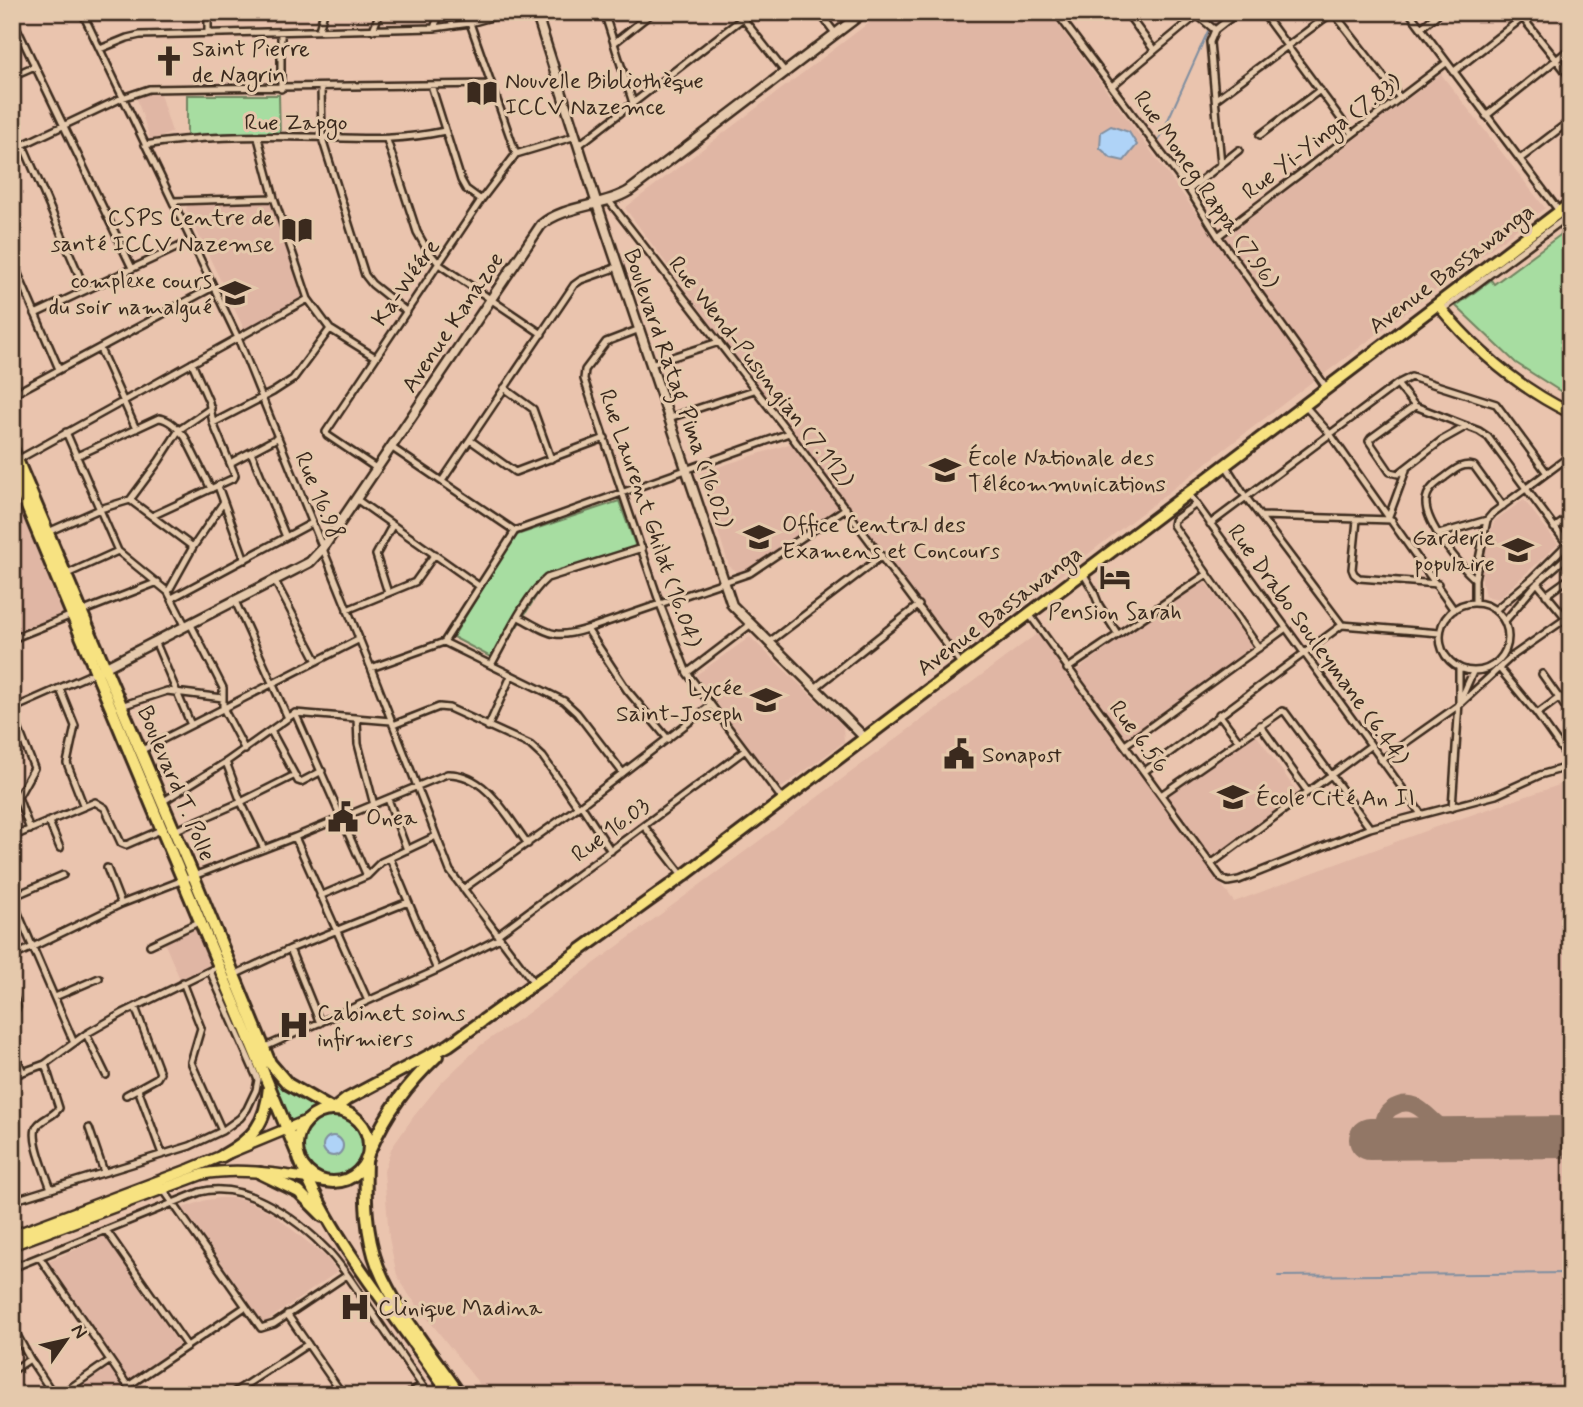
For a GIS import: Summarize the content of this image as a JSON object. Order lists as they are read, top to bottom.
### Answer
{
  "streets": {
    "highway": ["Avenue Bassawanga", "Boulevard T. Polle"],
    "street": [
      "Rue Zapgo",
      "Rue Yi-Yinga (7.83)",
      "Rue Moneg Rappa (7.96)",
      "Ka-Wéére",
      "Avenue Kanazoe",
      "Rue Wend-Pusungian (7.112)",
      "Boulevard Ratag Pima (16.02)",
      "Rue 16.98",
      "Rue Laurent Ghilat (16.04)",
      "Rue Drabo Souleymane (6.44)",
      "Rue 6.56",
      "Rue 16.03"
    ]
  },
  "crossings": [
    ["Rue Zapgo", "Rue 16.98"],
    ["Rue Yi-Yinga (7.83)", "Rue Moneg Rappa (7.96)"],
    ["Rue Moneg Rappa (7.96)", "Avenue Bassawanga"],
    ["Avenue Bassawanga", "Rue Wend-Pusungian (7.112)"],
    ["Avenue Bassawanga", "Boulevard Ratag Pima (16.02)"],
    ["Avenue Bassawanga", "Rue 16.98"],
    ["Avenue Bassawanga", "Rue Laurent Ghilat (16.04)"],
    ["Avenue Bassawanga", "Rue Drabo Souleymane (6.44)"],
    ["Avenue Bassawanga", "Rue 6.56"],
    ["Avenue Bassawanga", "Boulevard T. Polle"],
    ["Ka-Wéére", "Avenue Kanazoe"],
    ["Avenue Kanazoe", "Rue Wend-Pusungian (7.112)"],
    ["Avenue Kanazoe", "Boulevard Ratag Pima (16.02)"],
    ["Avenue Kanazoe", "Rue 16.98"],
    ["Avenue Kanazoe", "Boulevard T. Polle"],
    ["Boulevard Ratag Pima (16.02)", "Rue Laurent Ghilat (16.04)"],
    ["Rue 16.98", "Rue 16.03"],
    ["Rue Laurent Ghilat (16.04)", "Rue 16.03"],
    ["Boulevard T. Polle", "Rue 16.03"]
  ],
  "places": {
    "church": ["Saint Pierre de Nagrin"],
    "library": ["Nouvelle Bibliothèque ICCV Nazemce", "CSPS Centre de santé ICCV Nazemse"],
    "school or university": [
      "complexe cours du soir namalgué",
      "École Nationale des Télécommunications",
      "Office Central des Examens et Concours",
      "Garderie populaire",
      "Lycée Saint-Joseph",
      "École Cité An II"
    ],
    "hotel": ["Pension Sarah"],
    "public building": ["Sonapost", "Onea"],
    "hospital": ["Cabinet soins infirmiers", "Clinique Madina"]
  },
  "north": "top right"
}
